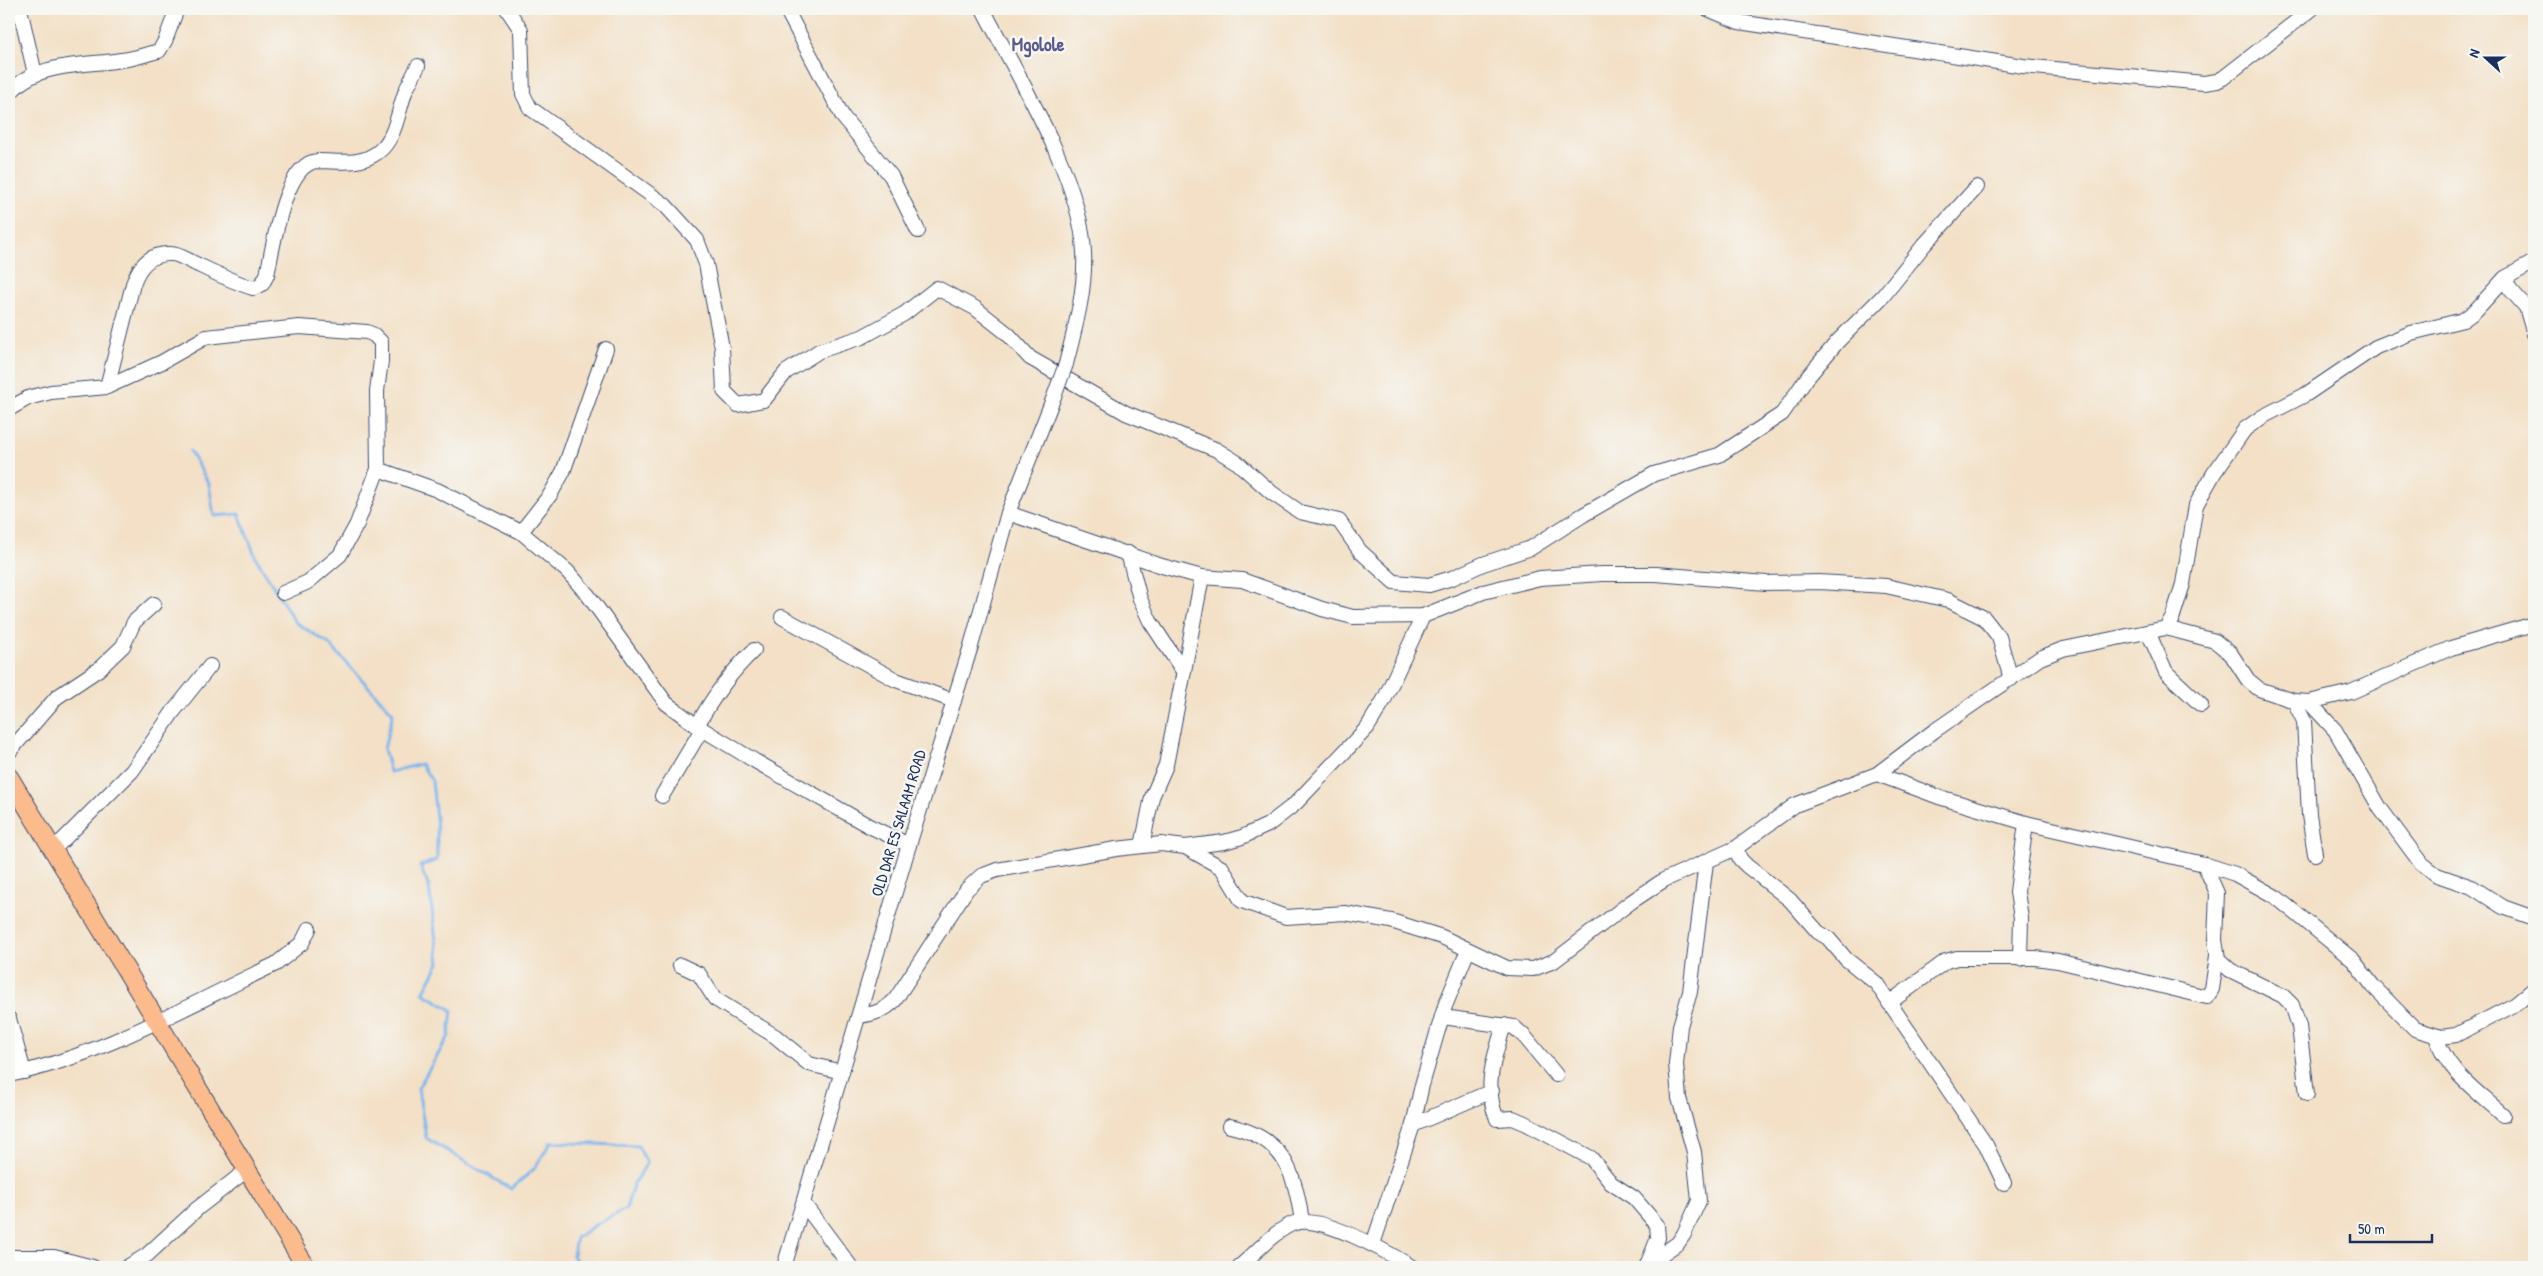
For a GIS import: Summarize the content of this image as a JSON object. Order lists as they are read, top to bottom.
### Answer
{
  "streets": {
    "street": ["OLD DAR ES SALAAM ROAD"]
  },
  "districts": ["Mgolole"],
  "scale_bar": "50 m",
  "north": "left"
}
